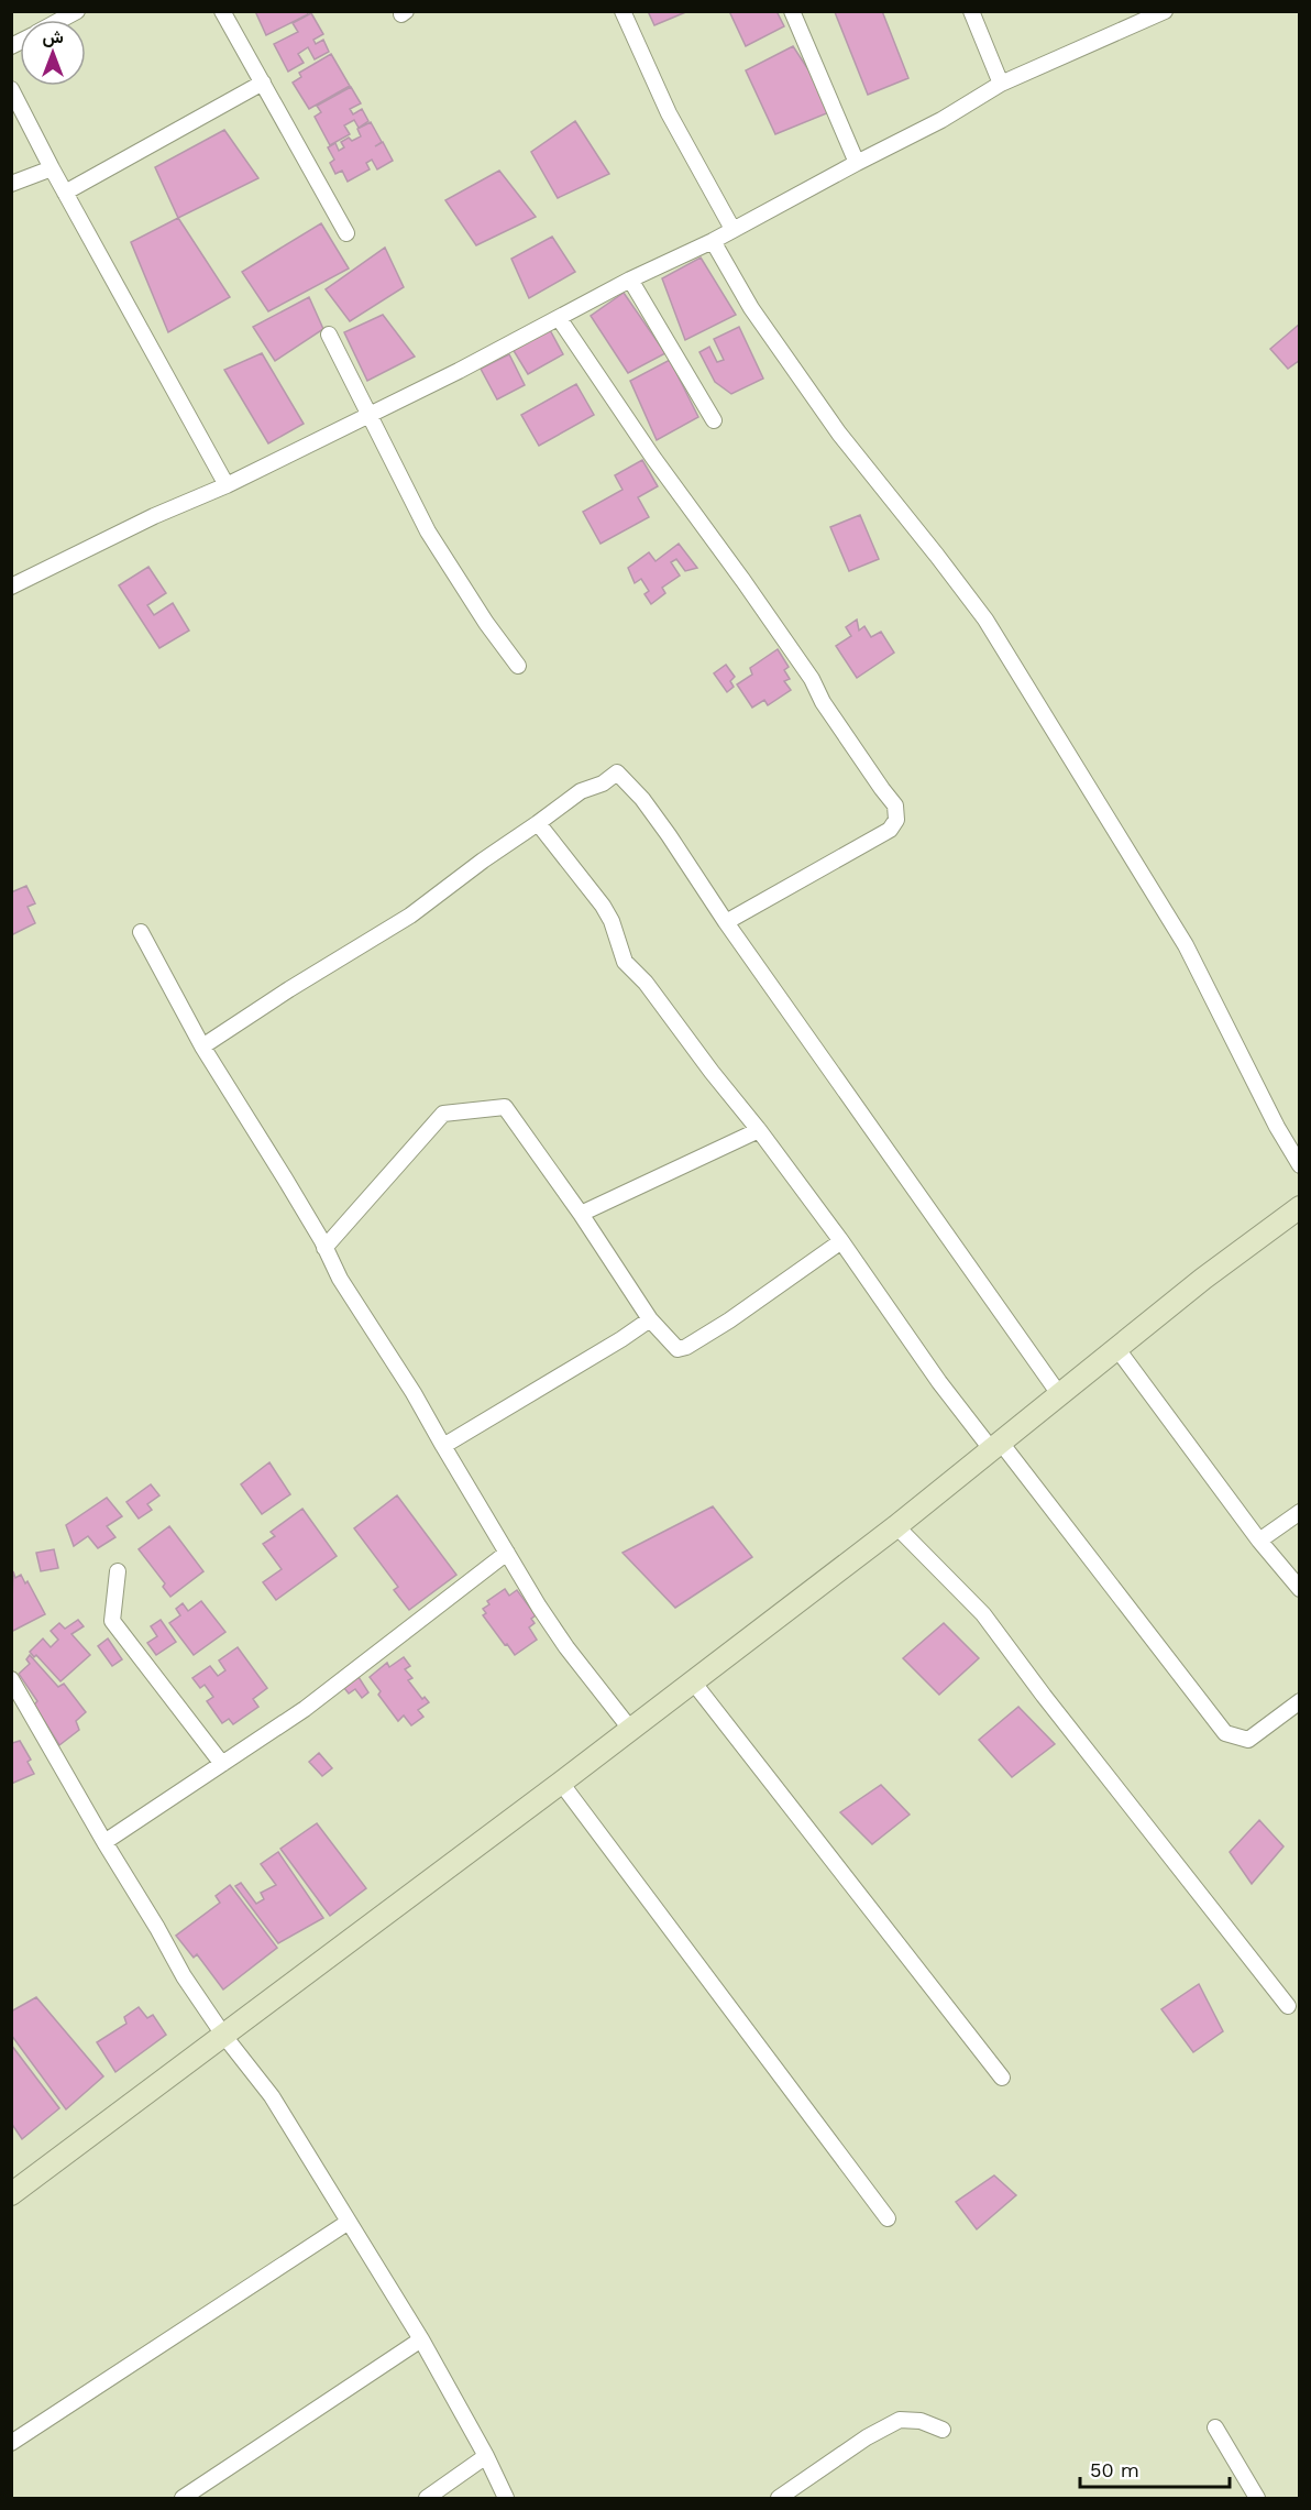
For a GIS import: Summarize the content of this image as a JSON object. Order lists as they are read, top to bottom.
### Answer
{
  "scale_bar": "50 m",
  "north": "top"
}
